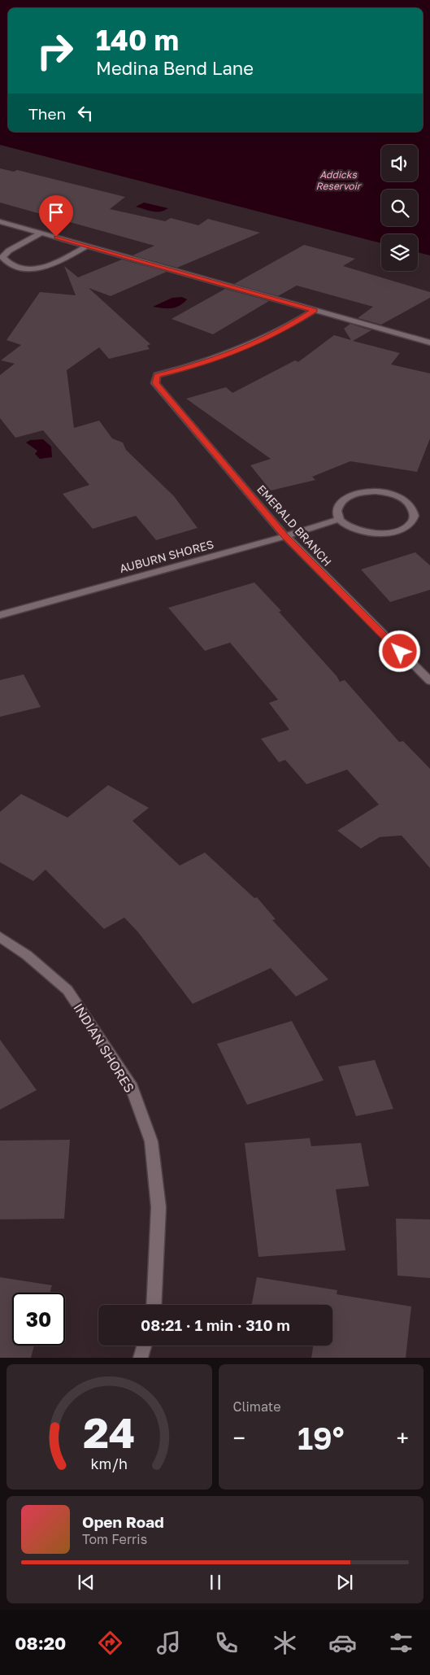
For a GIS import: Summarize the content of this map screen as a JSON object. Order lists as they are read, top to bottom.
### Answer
{
  "streets": {
    "street": ["EMERALD BRANCH", "AUBURN SHORES", "INDIAN SHORES"]
  },
  "crossings": [
    ["EMERALD BRANCH", "AUBURN SHORES"]
  ],
  "water": ["Addicks Reservoir"],
  "page": {
    "turn": ["140 m", "Medina Bend Lane"],
    "then": "Then",
    "limit": "30",
    "trip": "08:21 · 1 min · 310 m",
    "tile": "Climate",
    "heat": ["−", "19°", "+"],
    "song": ["Open Road", "Tom Ferris"],
    "tabs": "08:20",
    "gauge": ["24", "km/h"]
  }
}
